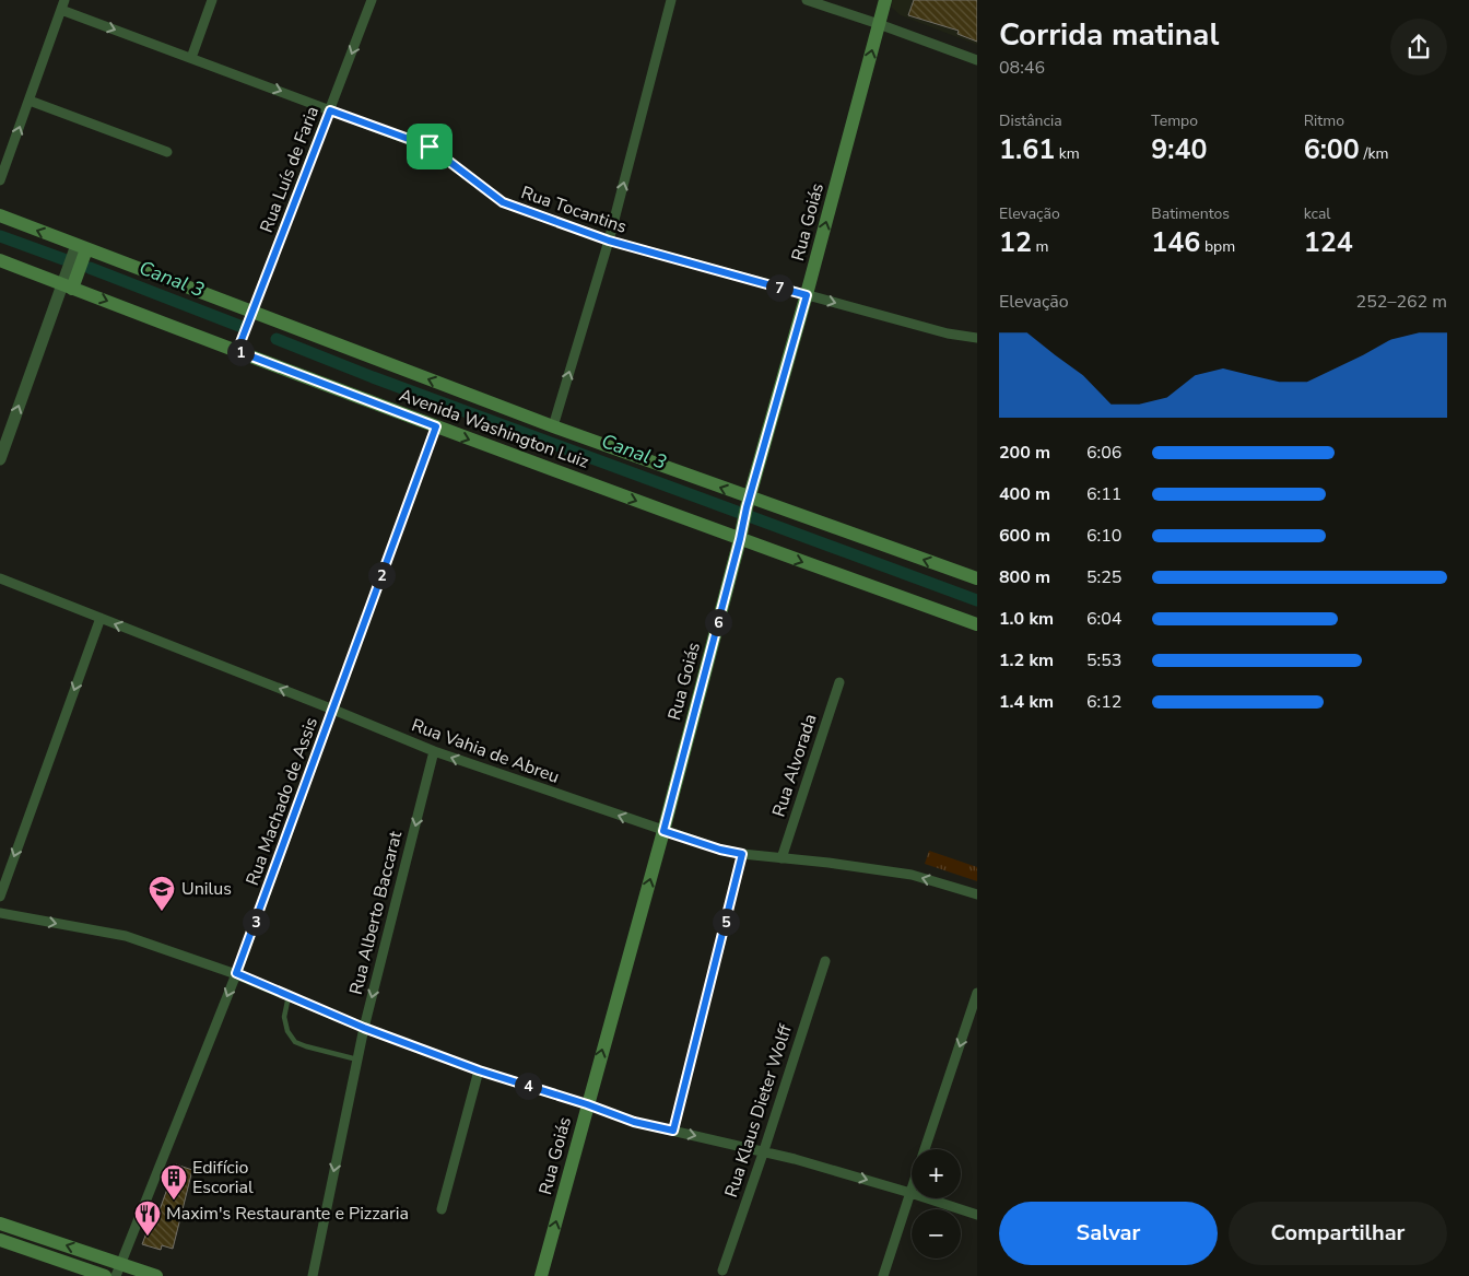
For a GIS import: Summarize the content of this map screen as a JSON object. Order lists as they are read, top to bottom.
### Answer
{
  "streets": {
    "main road": ["Rua Goiás", "Avenida Washington Luiz"],
    "street": [
      "Rua Luís de Faria",
      "Rua Tocantins",
      "Rua Vahia de Abreu",
      "Rua Alvorada",
      "Rua Machado de Assis",
      "Rua Alberto Baccarat",
      "Rua Klaus Dieter Wolff"
    ]
  },
  "crossings": [
    ["Rua Luís de Faria", "Rua Tocantins"],
    ["Rua Luís de Faria", "Avenida Washington Luiz"],
    ["Rua Tocantins", "Rua Goiás"],
    ["Rua Goiás", "Avenida Washington Luiz"],
    ["Rua Goiás", "Rua Vahia de Abreu"],
    ["Avenida Washington Luiz", "Rua Machado de Assis"],
    ["Rua Vahia de Abreu", "Rua Alvorada"],
    ["Rua Vahia de Abreu", "Rua Machado de Assis"],
    ["Rua Vahia de Abreu", "Rua Alberto Baccarat"]
  ],
  "one_way": [
    "Rua Tocantins",
    "Rua Goiás",
    "Rua Vahia de Abreu",
    "Rua Machado de Assis",
    "Rua Alberto Baccarat"
  ],
  "water": ["Canal 3"],
  "places": {
    "school or university": ["Unilus"],
    "building": ["Edifício Escorial"],
    "restaurant": ["Maxim's Restaurante e Pizzaria"]
  },
  "page": {
    "heading": ["Corrida matinal", "08:46"],
    "stats": [
      ["Distância", "1.61 km"],
      ["Tempo", "9:40"],
      ["Ritmo", "6:00 /km"],
      ["Elevação", "12 m"],
      ["Batimentos", "146 bpm"],
      ["kcal", "124"]
    ],
    "pins": [
      "7",
      "1",
      "2",
      "6",
      "3",
      "5",
      "4"
    ],
    "chart": ["Elevação", "252–262 m"],
    "list": [
      {
        "name": "200 m",
        "note": "6:06"
      },
      {
        "name": "400 m",
        "note": "6:11"
      },
      {
        "name": "600 m",
        "note": "6:10"
      },
      {
        "name": "800 m",
        "note": "5:25"
      },
      {
        "name": "1.0 km",
        "note": "6:04"
      },
      {
        "name": "1.2 km",
        "note": "5:53"
      },
      {
        "name": "1.4 km",
        "note": "6:12"
      }
    ],
    "map_buttons": ["+", "−"],
    "buttons": ["Salvar", "Compartilhar"]
  }
}
